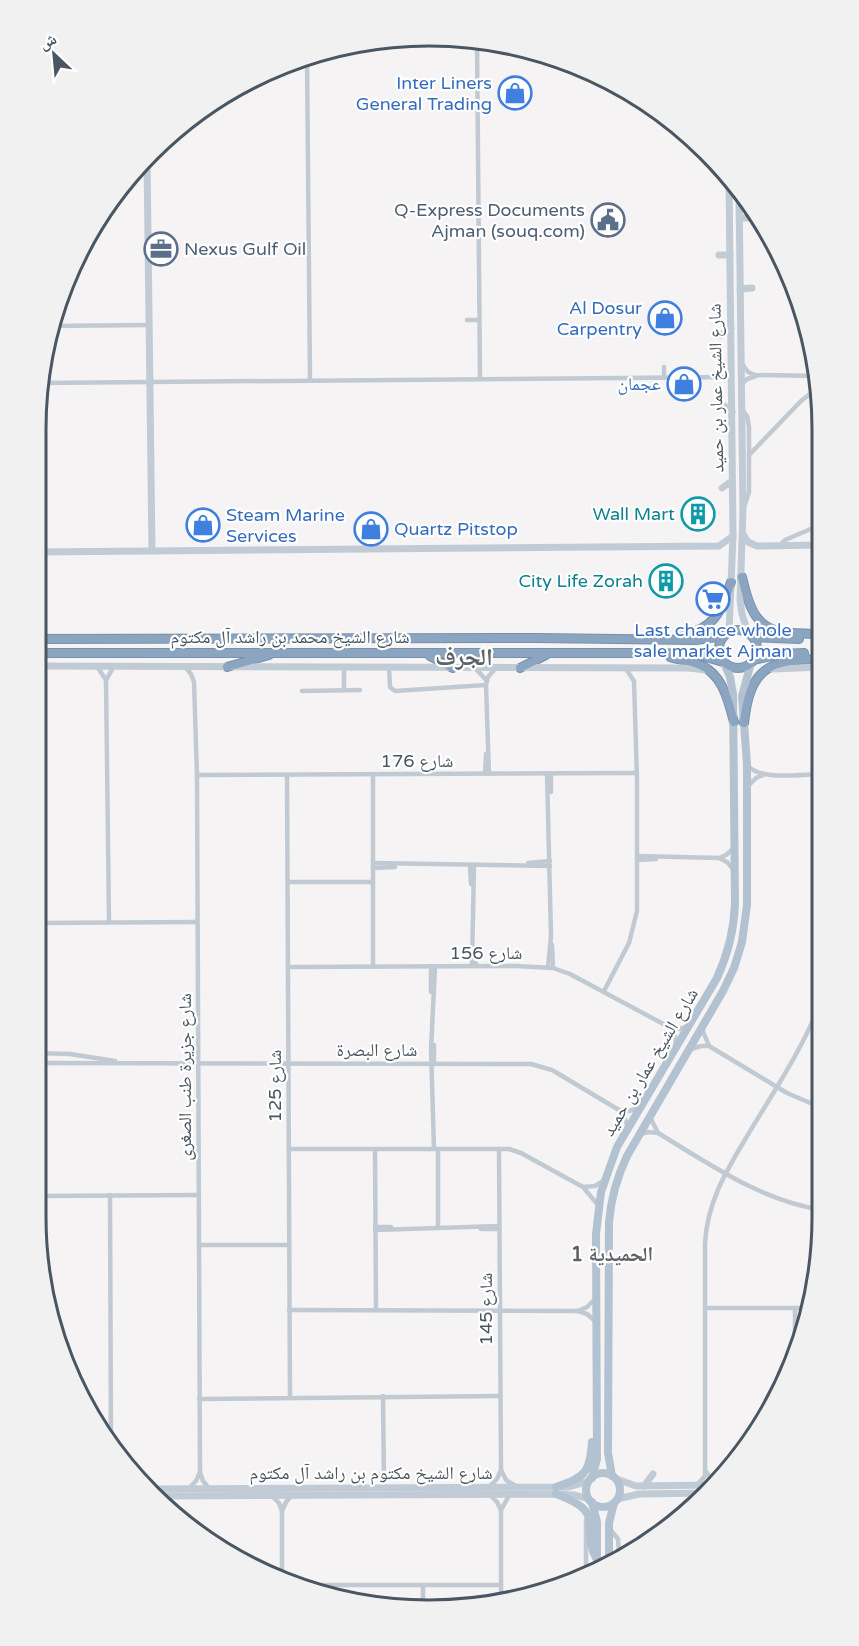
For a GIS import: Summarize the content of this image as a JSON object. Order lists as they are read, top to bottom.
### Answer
{
  "streets": {
    "highway": ["شارع الشيخ محمد بن راشد آل مكتوم"],
    "main road": ["شارع الشيخ عمار بن حميد"],
    "street": [
      "شارع 176",
      "شارع 156",
      "شارع البصرة",
      "شارع جزيرة طنب الصغرى",
      "شارع 125",
      "شارع 145",
      "شارع الشيخ مكتوم بن راشد آل مكتوم"
    ]
  },
  "crossings": [
    ["شارع الشيخ عمار بن حميد", "شارع الشيخ محمد بن راشد آل مكتوم"],
    ["شارع الشيخ عمار بن حميد", "شارع الشيخ مكتوم بن راشد آل مكتوم"],
    ["شارع 176", "شارع جزيرة طنب الصغرى"],
    ["شارع 176", "شارع 125"],
    ["شارع 156", "شارع 125"],
    ["شارع البصرة", "شارع جزيرة طنب الصغرى"],
    ["شارع البصرة", "شارع 125"],
    ["شارع جزيرة طنب الصغرى", "شارع الشيخ مكتوم بن راشد آل مكتوم"]
  ],
  "districts": ["الجرف", "الحميدية 1"],
  "places": {
    "shop": [
      "Inter Liners General Trading",
      "Al Dosur Carpentry",
      "عجمان",
      "Steam Marine Services",
      "Quartz Pitstop"
    ],
    "public building": ["Q-Express Documents Ajman (souq.com)"],
    "office": ["Nexus Gulf Oil"],
    "building": ["Wall Mart", "City Life Zorah"],
    "supermarket": ["Last chance whole sale market Ajman"]
  },
  "north": "top left"
}
